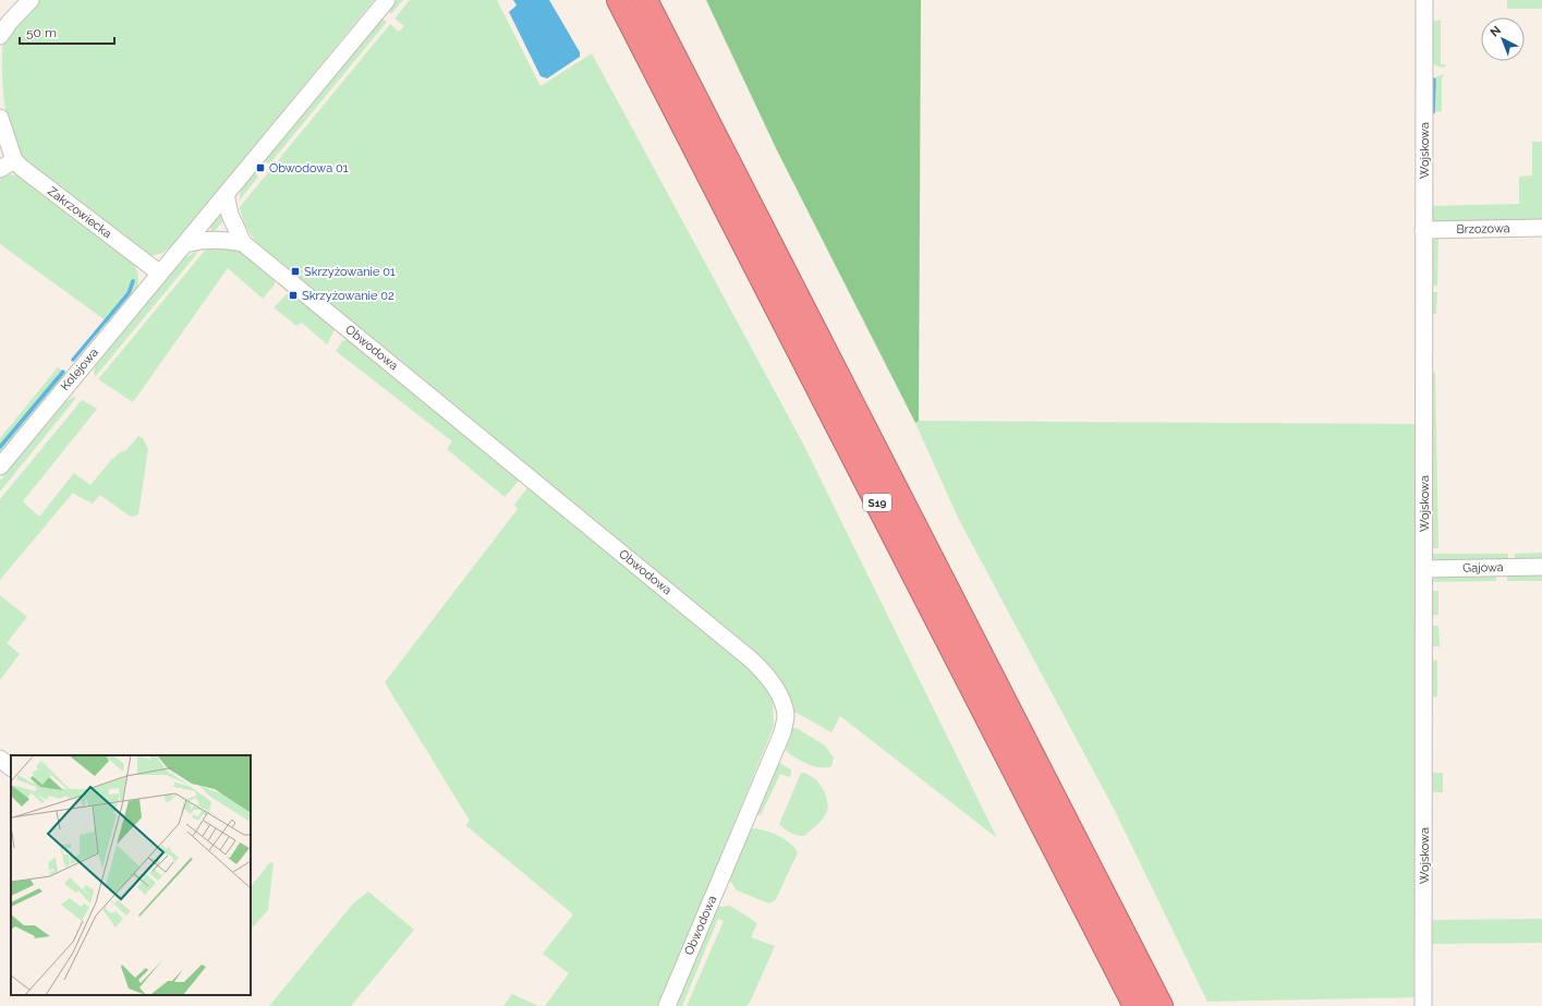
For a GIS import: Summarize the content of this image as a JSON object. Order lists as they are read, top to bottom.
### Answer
{
  "streets": {
    "highway": ["S19"],
    "street": [
      "Wojskowa",
      "Zakrzowiecka",
      "Brzozowa",
      "Obwodowa",
      "Kolejowa",
      "Gajowa"
    ]
  },
  "crossings": [
    ["Wojskowa", "Brzozowa"],
    ["Wojskowa", "Gajowa"],
    ["Zakrzowiecka", "Kolejowa"],
    ["Obwodowa", "Kolejowa"]
  ],
  "places": {
    "transit": ["Obwodowa 01", "Skrzyżowanie 01", "Skrzyżowanie 02"]
  },
  "scale_bar": "50 m",
  "north": "top left"
}
